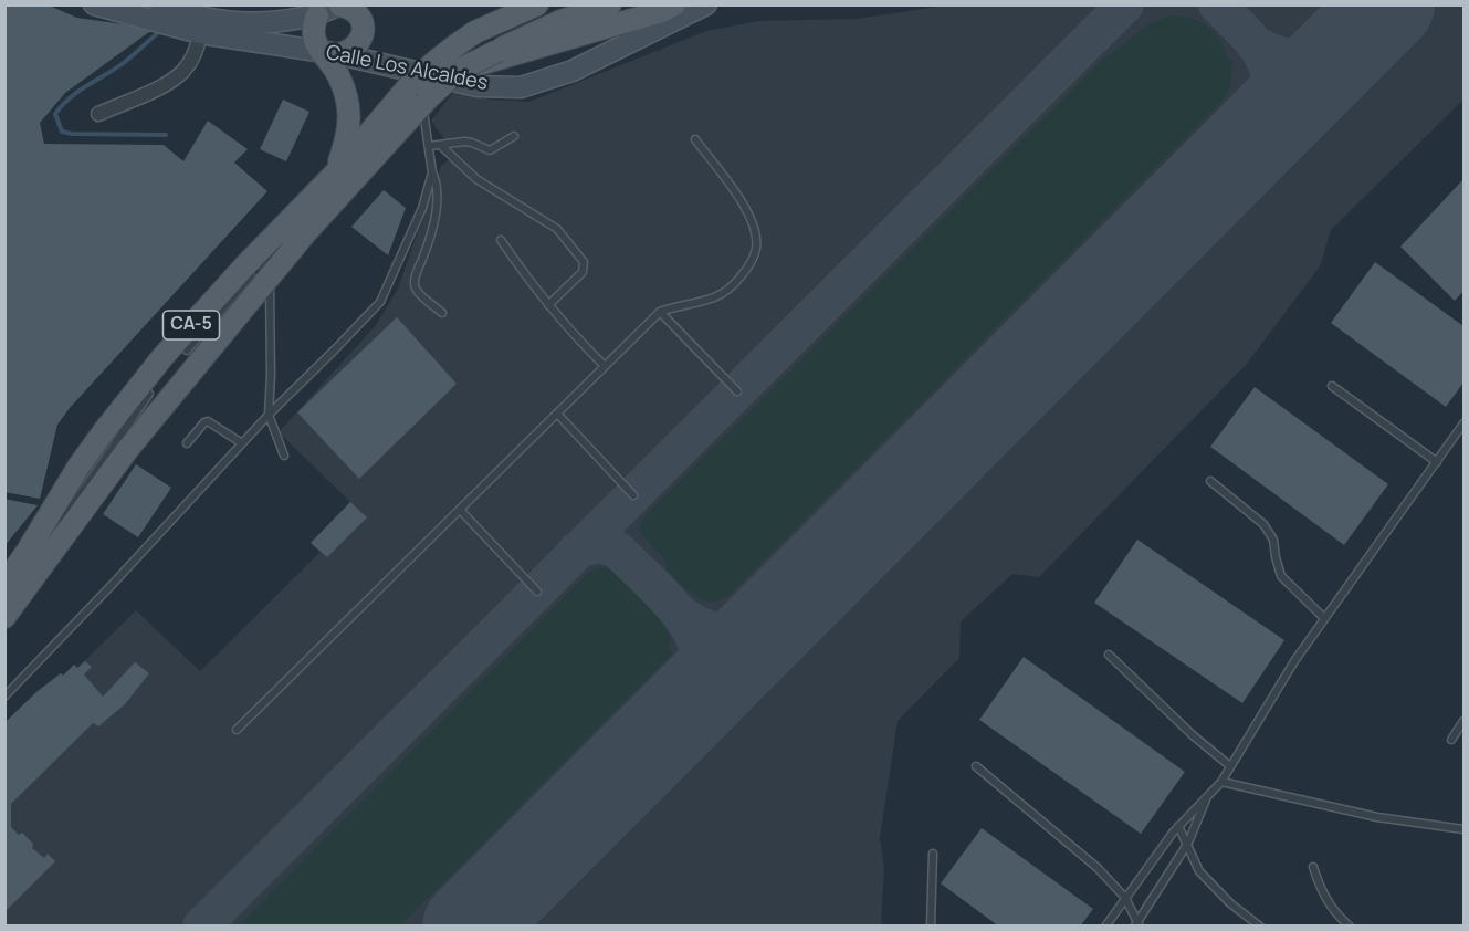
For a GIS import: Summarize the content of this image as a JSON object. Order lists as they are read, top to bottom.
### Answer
{
  "streets": {
    "main road": ["Calle Los Alcaldes", "CA-5"]
  }
}
